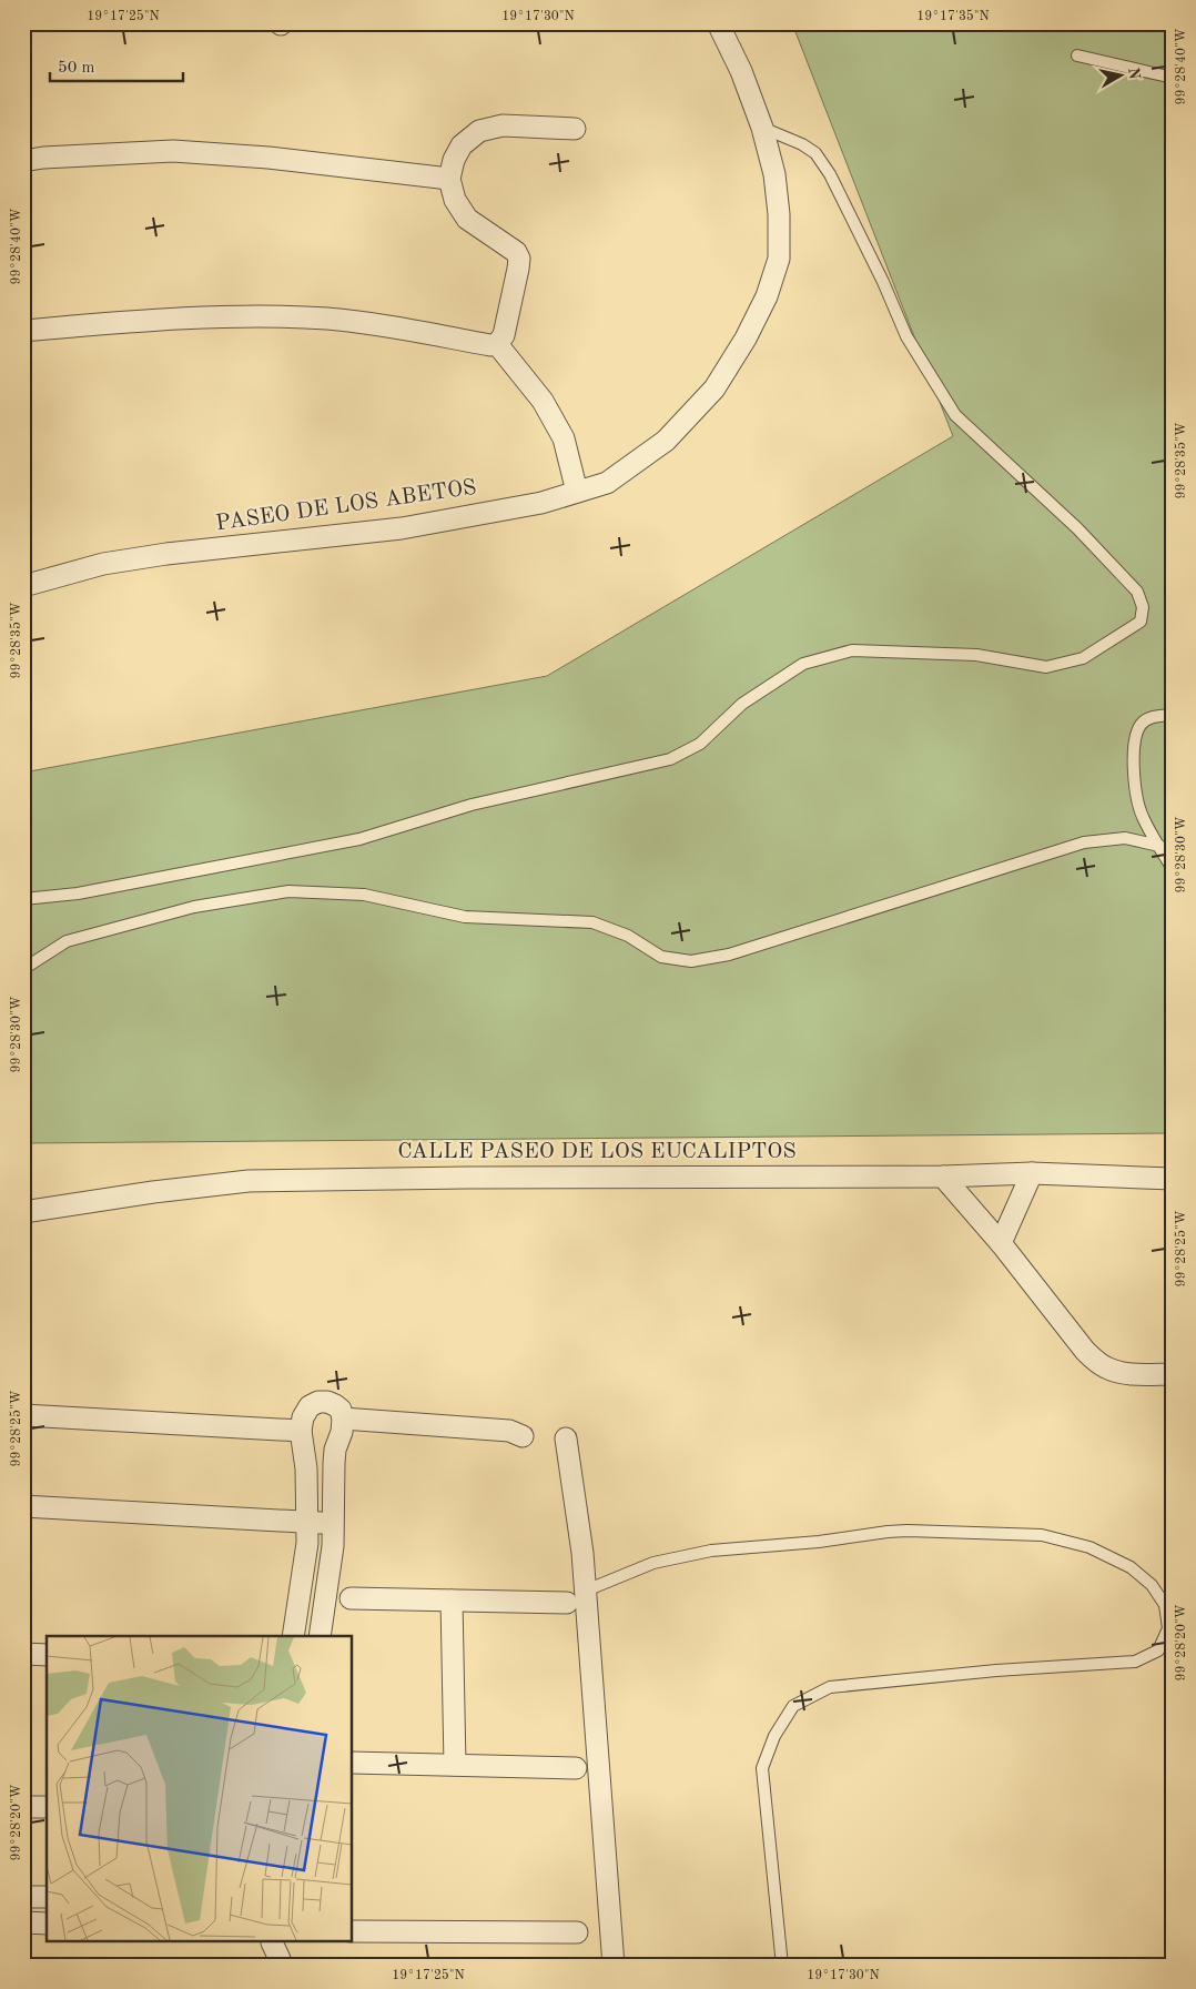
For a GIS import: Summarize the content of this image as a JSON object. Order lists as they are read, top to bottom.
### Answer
{
  "streets": {
    "street": ["PASEO DE LOS ABETOS", "CALLE PASEO DE LOS EUCALIPTOS"]
  },
  "scale_bar": "50 m",
  "north": "right",
  "coordinates": [
    "19°17'25\"N",
    "19°17'30\"N",
    "19°17'35\"N",
    "99°28'40\"W",
    "99°28'35\"W",
    "99°28'30\"W",
    "99°28'25\"W",
    "99°28'20\"W"
  ]
}
